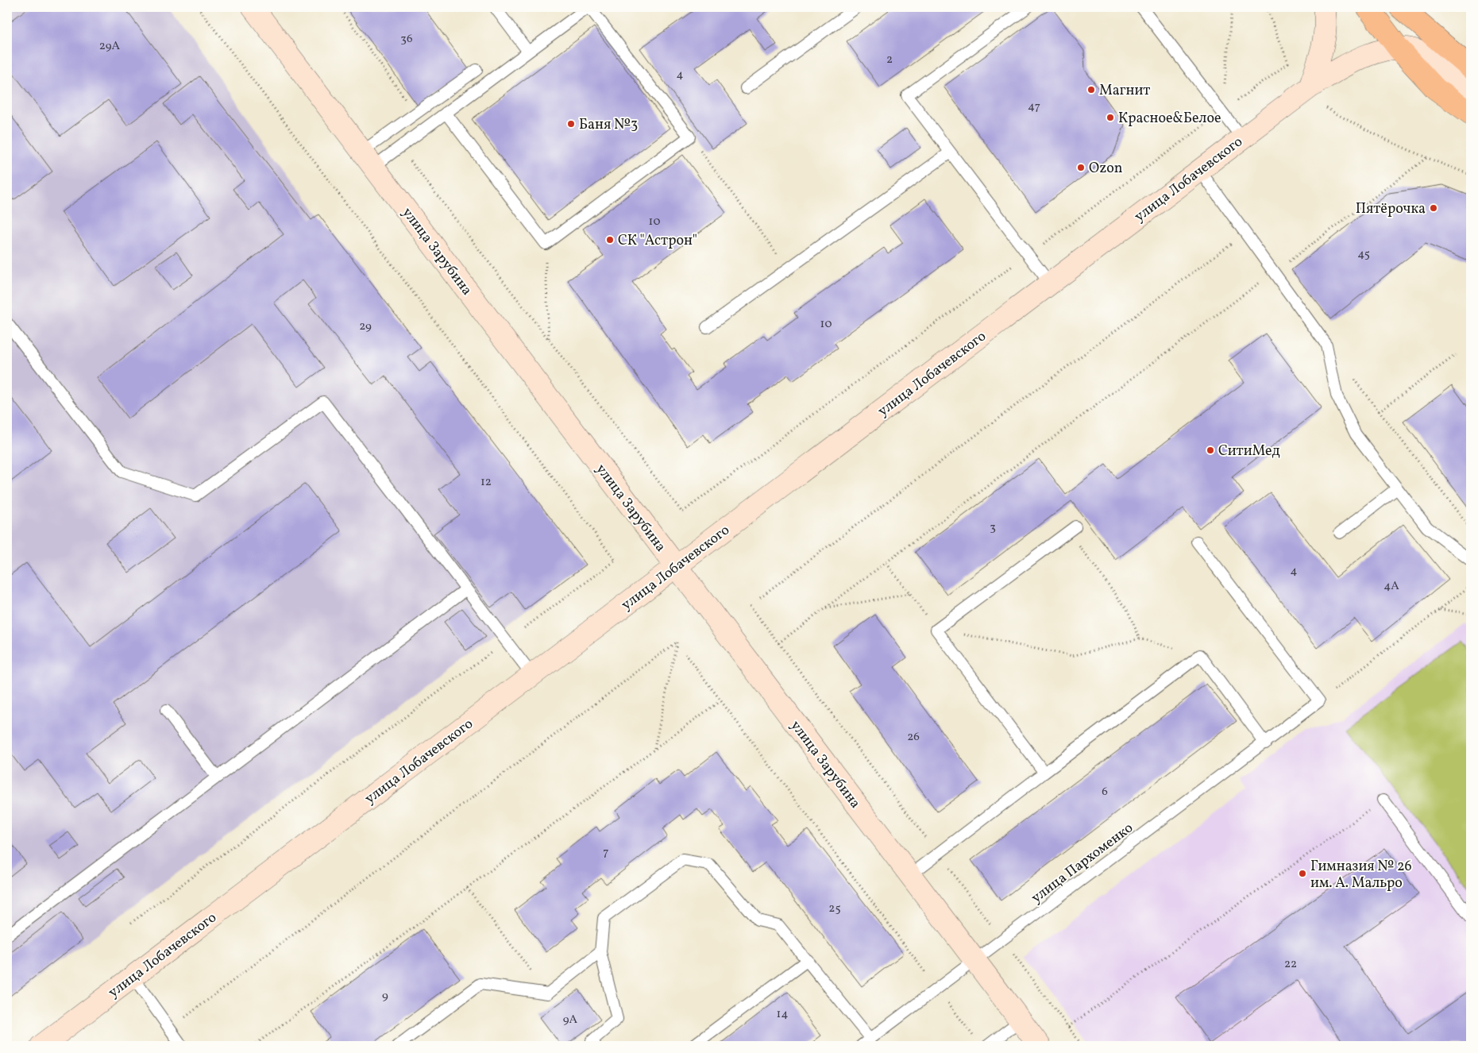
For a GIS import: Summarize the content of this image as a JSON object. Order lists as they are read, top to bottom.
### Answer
{
  "streets": {
    "street": ["улица Лобачевского", "улица Зарубина"],
    "lane": ["улица Пархоменко"]
  },
  "crossings": [
    ["улица Лобачевского", "улица Зарубина"],
    ["улица Зарубина", "улица Пархоменко"]
  ],
  "places": [
    "Магнит",
    "Красное&Белое",
    "Баня №3",
    "Ozon",
    "Пятёрочка",
    "СК \"Астрон\"",
    "СитиМед",
    "Гимназия № 26 им. А. Мальро"
  ],
  "house_numbers": [
    "36",
    "29А",
    "2",
    "4",
    "47",
    "10",
    "45",
    "10",
    "29",
    "12",
    "3",
    "4",
    "4А",
    "26",
    "6",
    "7",
    "25",
    "22",
    "9",
    "14",
    "9А"
  ]
}
